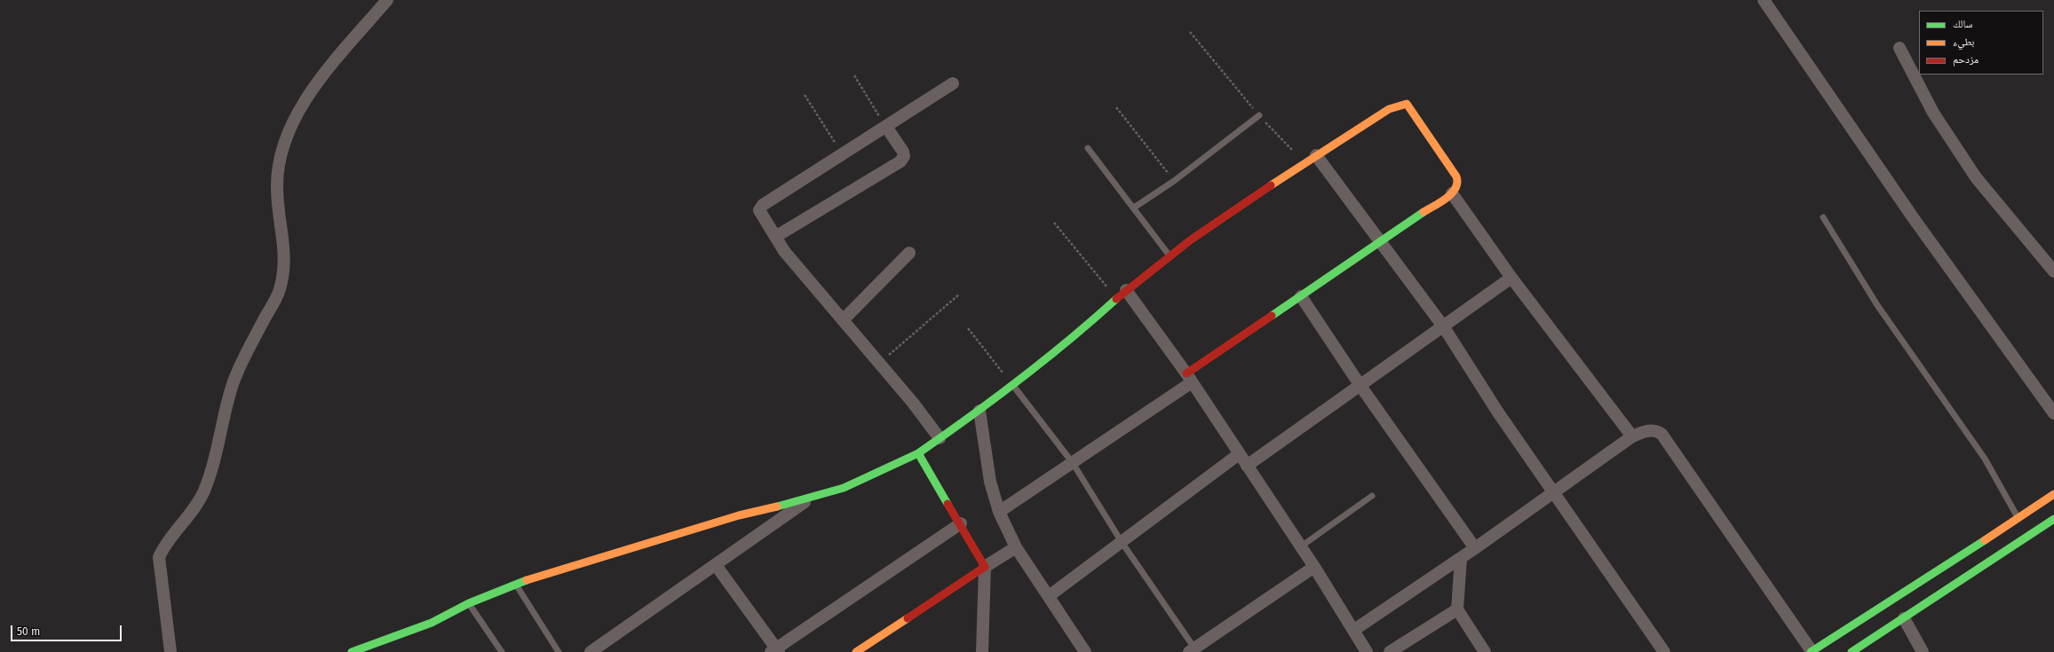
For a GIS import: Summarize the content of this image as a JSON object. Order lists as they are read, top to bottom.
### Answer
{
  "legend": ["سالك", "بطيء", "مزدحم"],
  "scale_bar": "50 m"
}
